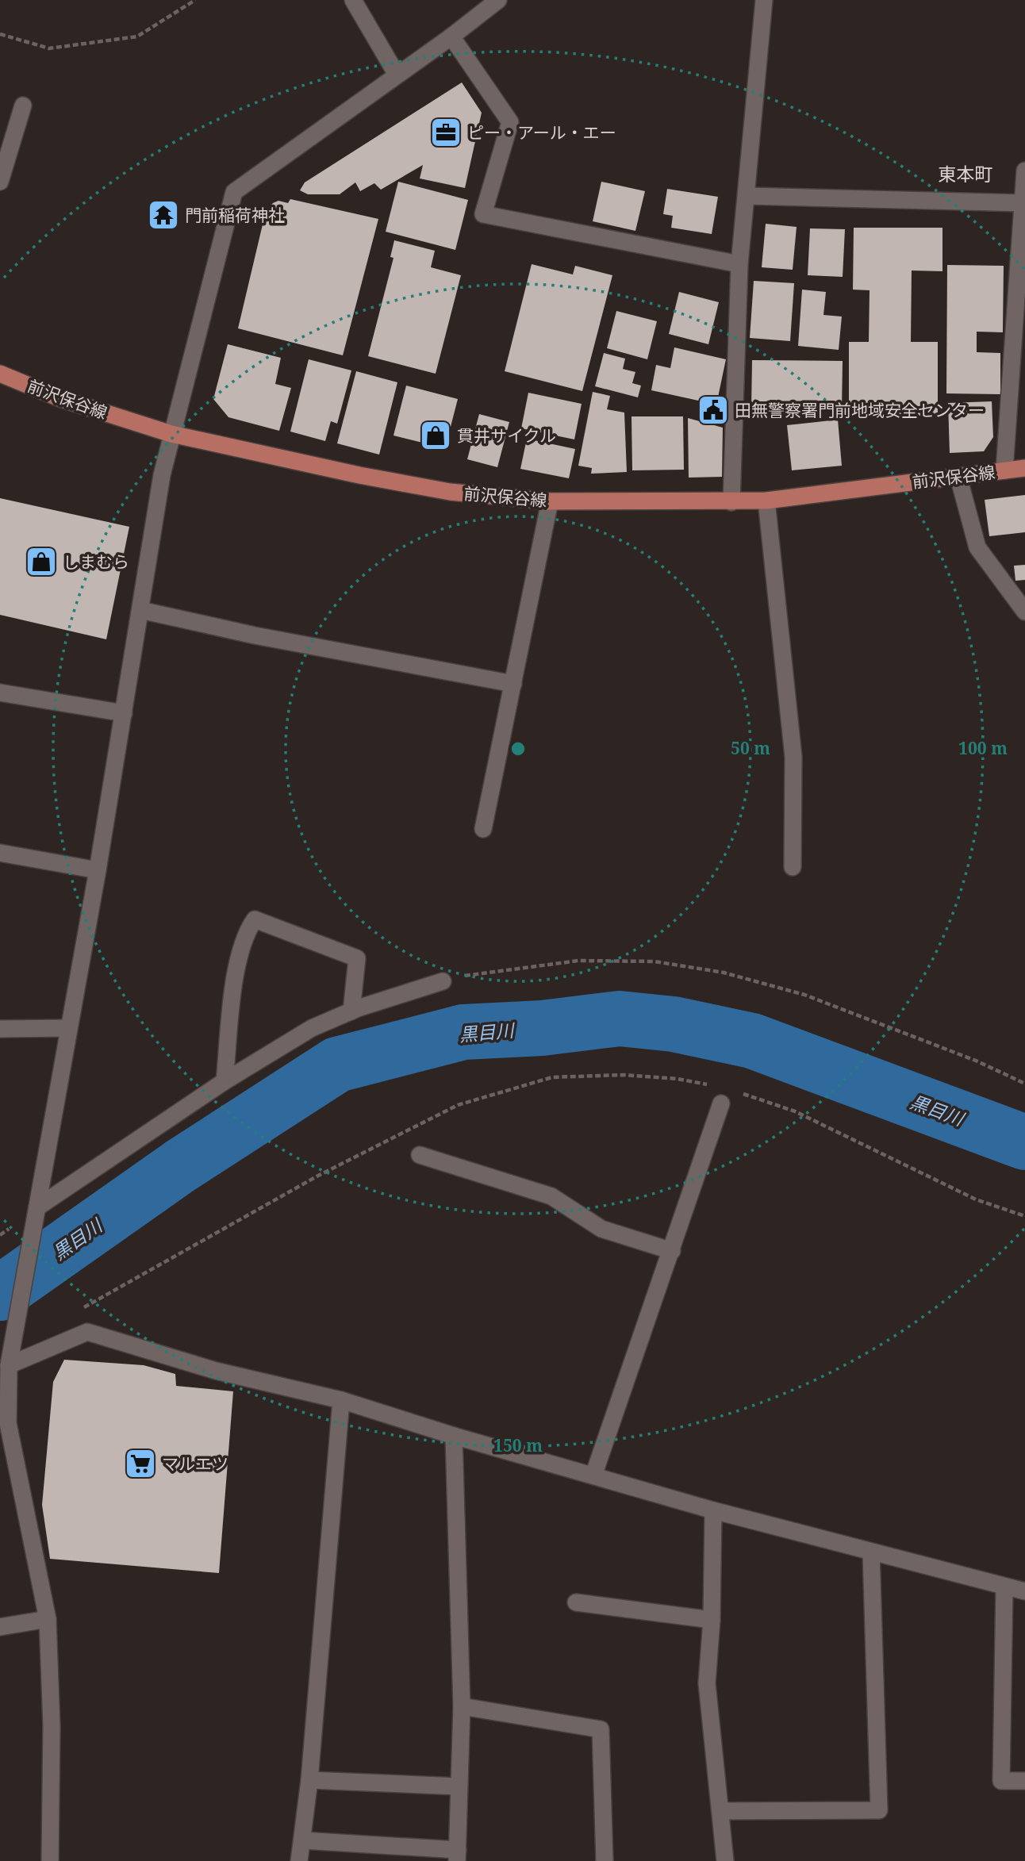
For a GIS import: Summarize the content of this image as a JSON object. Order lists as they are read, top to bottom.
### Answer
{
  "streets": {
    "main road": ["前沢保谷線"]
  },
  "districts": ["東本町"],
  "water": ["黒目川"],
  "places": {
    "office": ["ピー・アール・エー"],
    "temple": ["門前稲荷神社"],
    "public building": ["田無警察署門前地域安全センター"],
    "shop": ["貫井サイクル", "しまむら"],
    "supermarket": ["マルエツ"]
  },
  "rings": ["50 m", "100 m", "150 m"]
}
